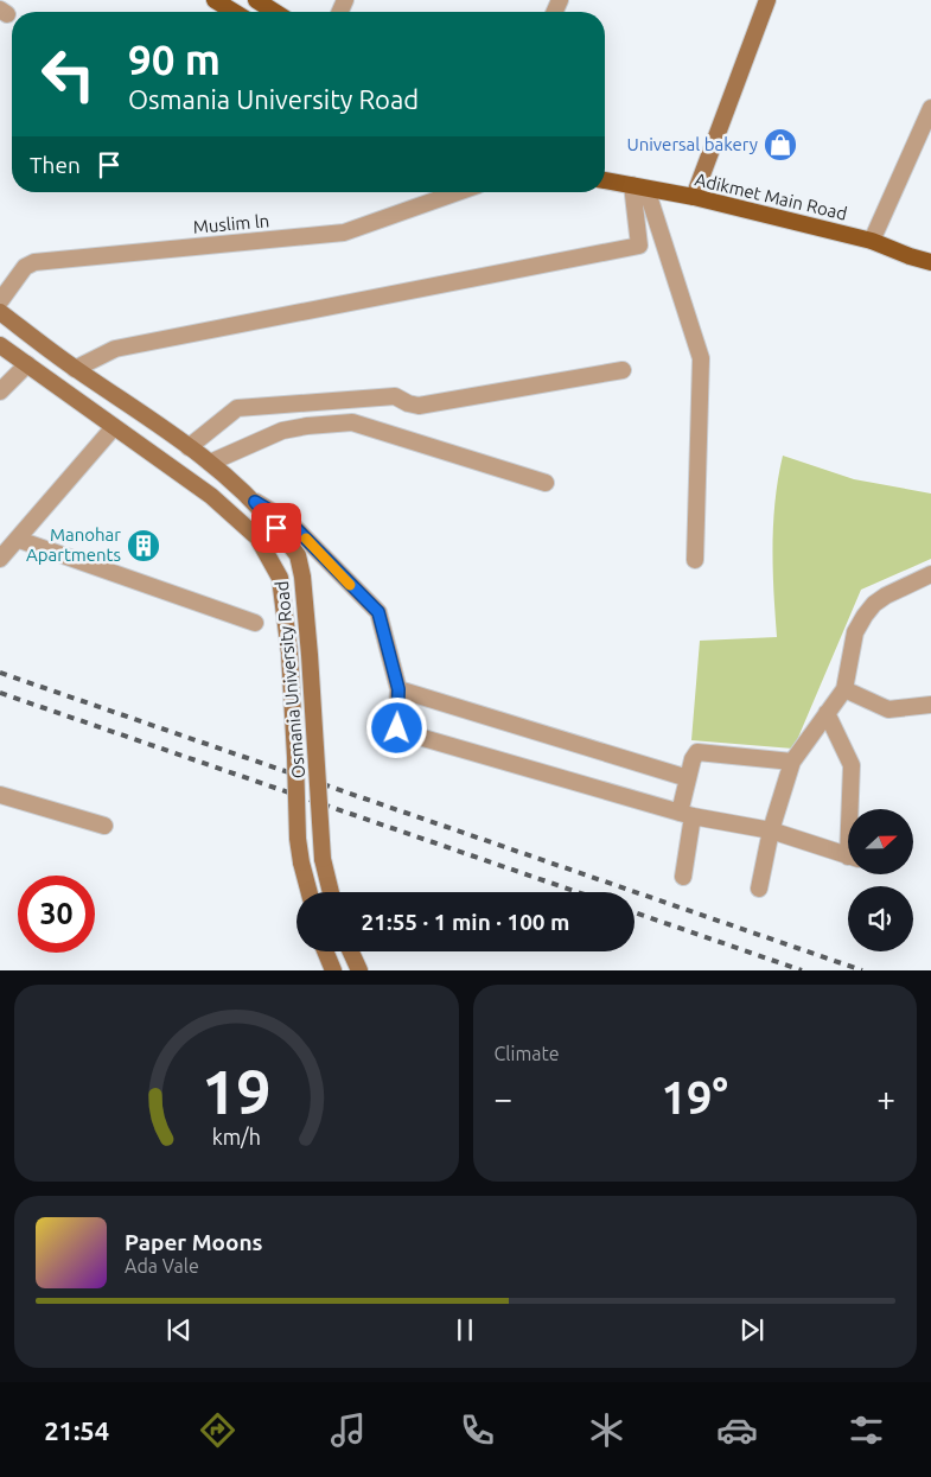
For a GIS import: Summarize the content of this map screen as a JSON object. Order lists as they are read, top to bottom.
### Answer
{
  "streets": {
    "main road": ["Adikmet Main Road", "Osmania University Road"],
    "street": ["Muslim ln"]
  },
  "places": {
    "shop": ["Universal bakery"],
    "building": ["Manohar Apartments"]
  },
  "north": "right",
  "page": {
    "turn": ["90 m", "Osmania University Road"],
    "then": "Then",
    "limit": "30",
    "trip": "21:55 · 1 min · 100 m",
    "tile": "Climate",
    "heat": ["−", "19°", "+"],
    "song": ["Paper Moons", "Ada Vale"],
    "tabs": "21:54",
    "gauge": ["19", "km/h"]
  }
}
